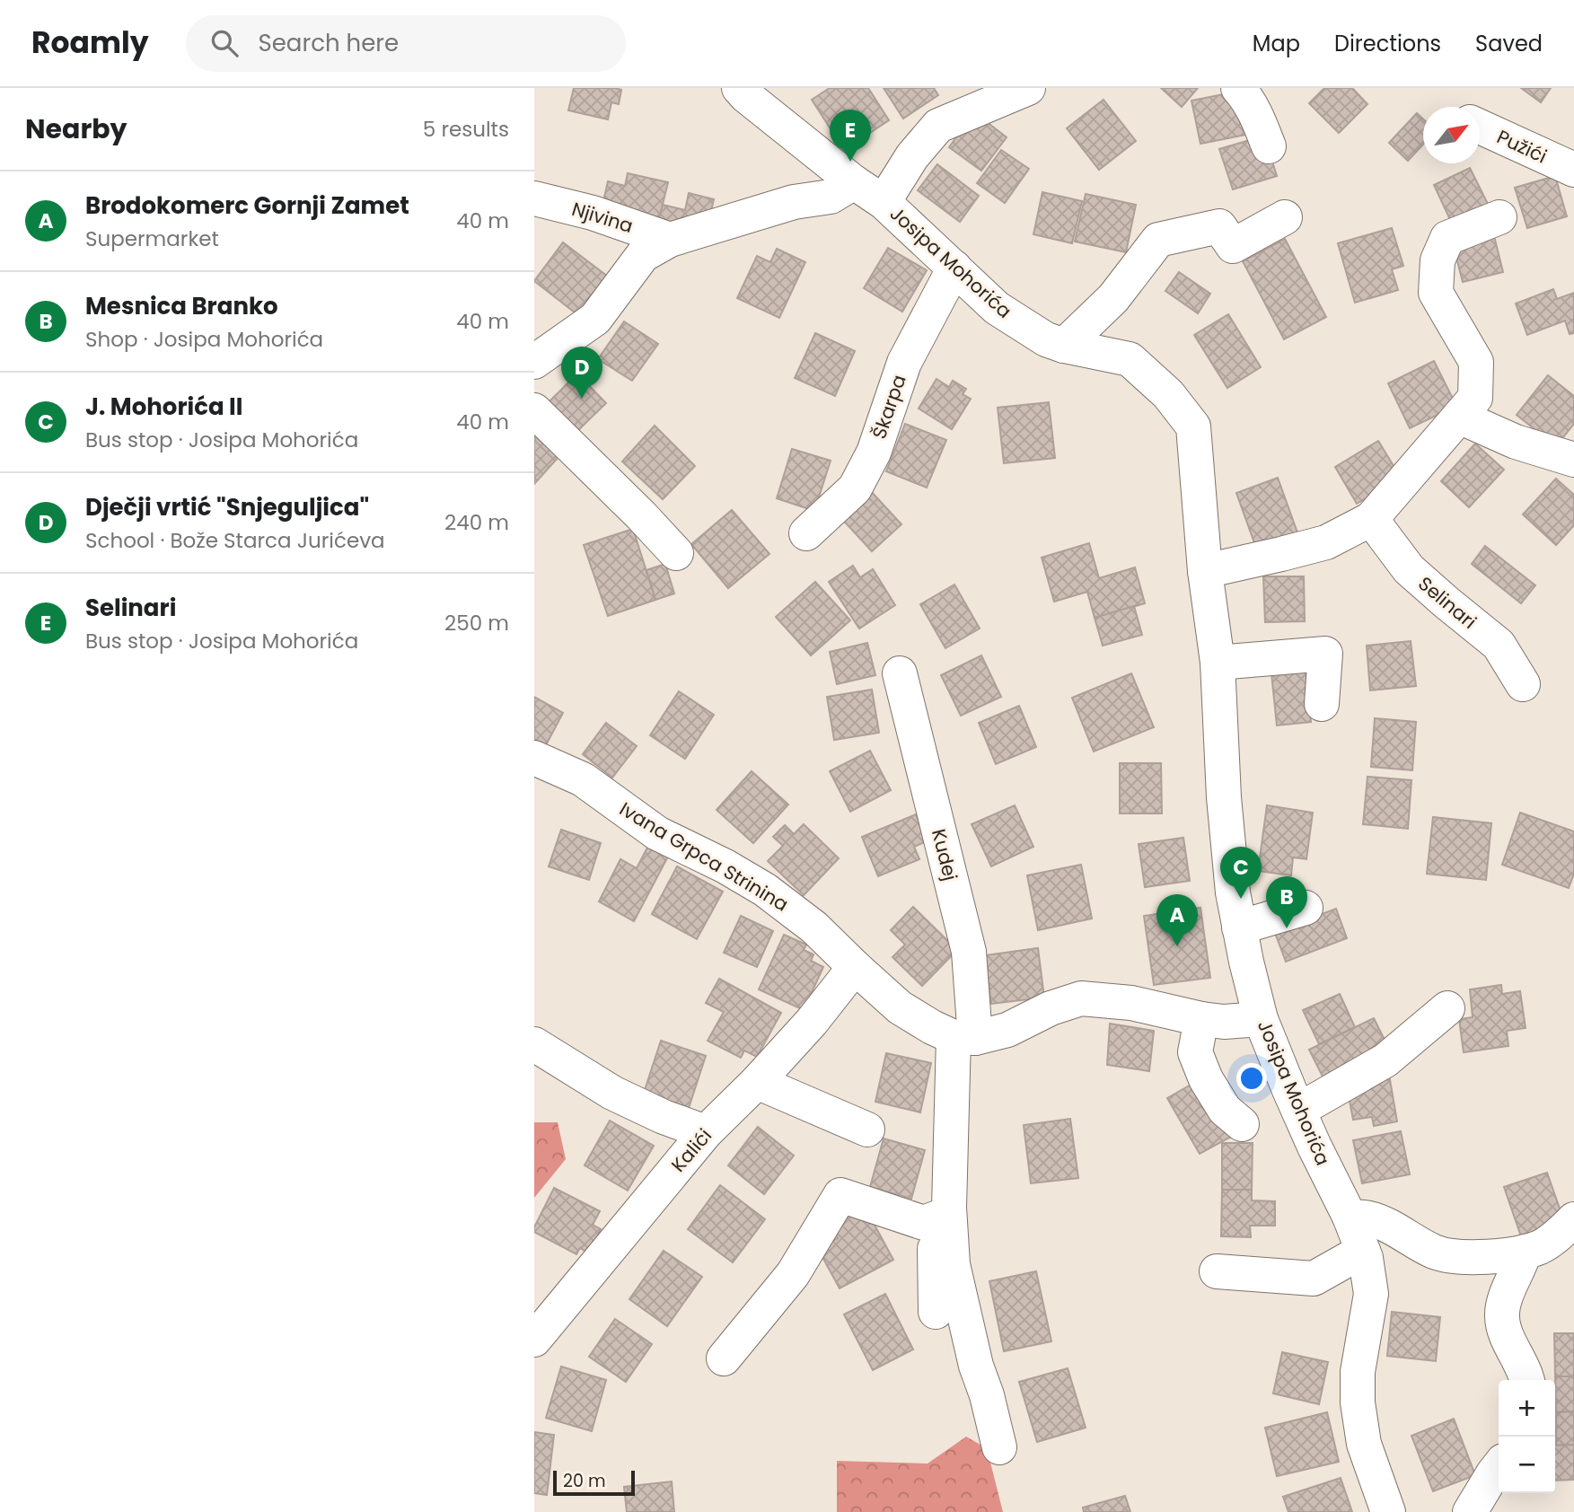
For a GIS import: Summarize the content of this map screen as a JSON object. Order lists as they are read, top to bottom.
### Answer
{
  "streets": {
    "street": [
      "Pužići",
      "Njivina",
      "Josipa Mohorića",
      "Škarpa",
      "Selinari",
      "Kudej",
      "Ivana Grpca Strinina",
      "Kalići"
    ]
  },
  "crossings": [
    ["Josipa Mohorića", "Škarpa"],
    ["Kudej", "Ivana Grpca Strinina"],
    ["Ivana Grpca Strinina", "Kalići"]
  ],
  "scale_bar": "20 m",
  "north": "top right",
  "page": {
    "header": "Roamly",
    "search": "Search here",
    "nav": ["Map", "Directions", "Saved"],
    "heading": ["Nearby", "5 results"],
    "pins": [
      "E",
      "D",
      "C",
      "B",
      "A"
    ],
    "list": [
      {
        "mark": "A",
        "name": "Brodokomerc Gornji Zamet",
        "note": "Supermarket",
        "value": "40 m"
      },
      {
        "mark": "B",
        "name": "Mesnica Branko",
        "note": "Shop · Josipa Mohorića",
        "value": "40 m"
      },
      {
        "mark": "C",
        "name": "J. Mohorića II",
        "note": "Bus stop · Josipa Mohorića",
        "value": "40 m"
      },
      {
        "mark": "D",
        "name": "Dječji vrtić \"Snjeguljica\"",
        "note": "School · Bože Starca Jurićeva",
        "value": "240 m"
      },
      {
        "mark": "E",
        "name": "Selinari",
        "note": "Bus stop · Josipa Mohorića",
        "value": "250 m"
      }
    ],
    "map_buttons": ["+", "−"],
    "scale": "20 m"
  }
}
